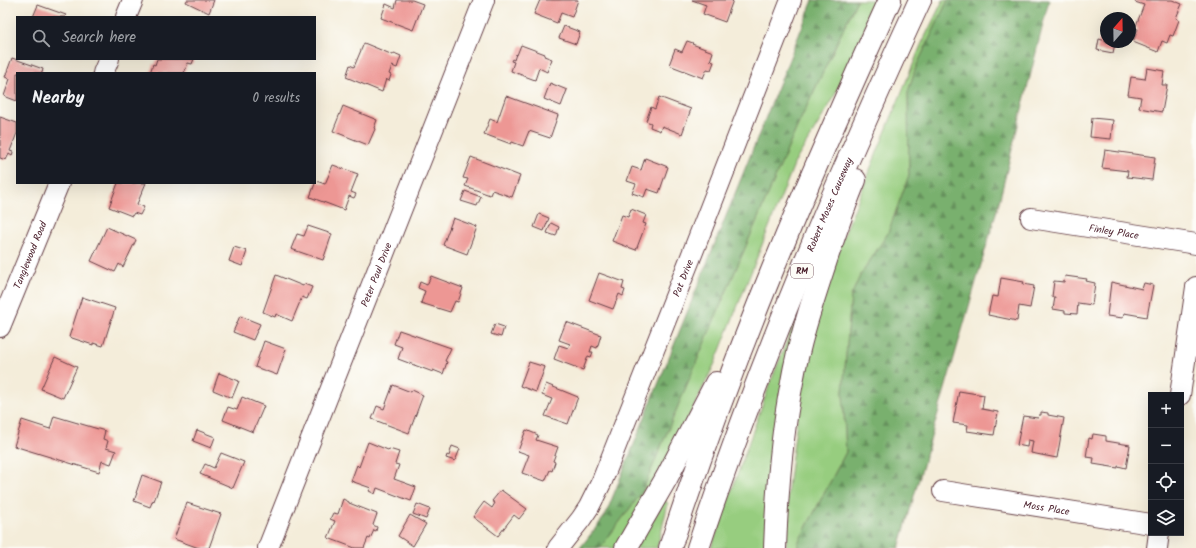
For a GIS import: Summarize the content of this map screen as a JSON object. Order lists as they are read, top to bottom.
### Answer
{
  "streets": {
    "highway": ["Robert Moses Causeway", "RM"],
    "street": [
      "Finley Place",
      "Tanglewood Road",
      "Peter Paul Drive",
      "Pat Drive",
      "Moss Place"
    ]
  },
  "north": "top",
  "page": {
    "search": "Search here",
    "heading": ["Nearby", "0 results"],
    "map_buttons": ["+", "−"]
  }
}
